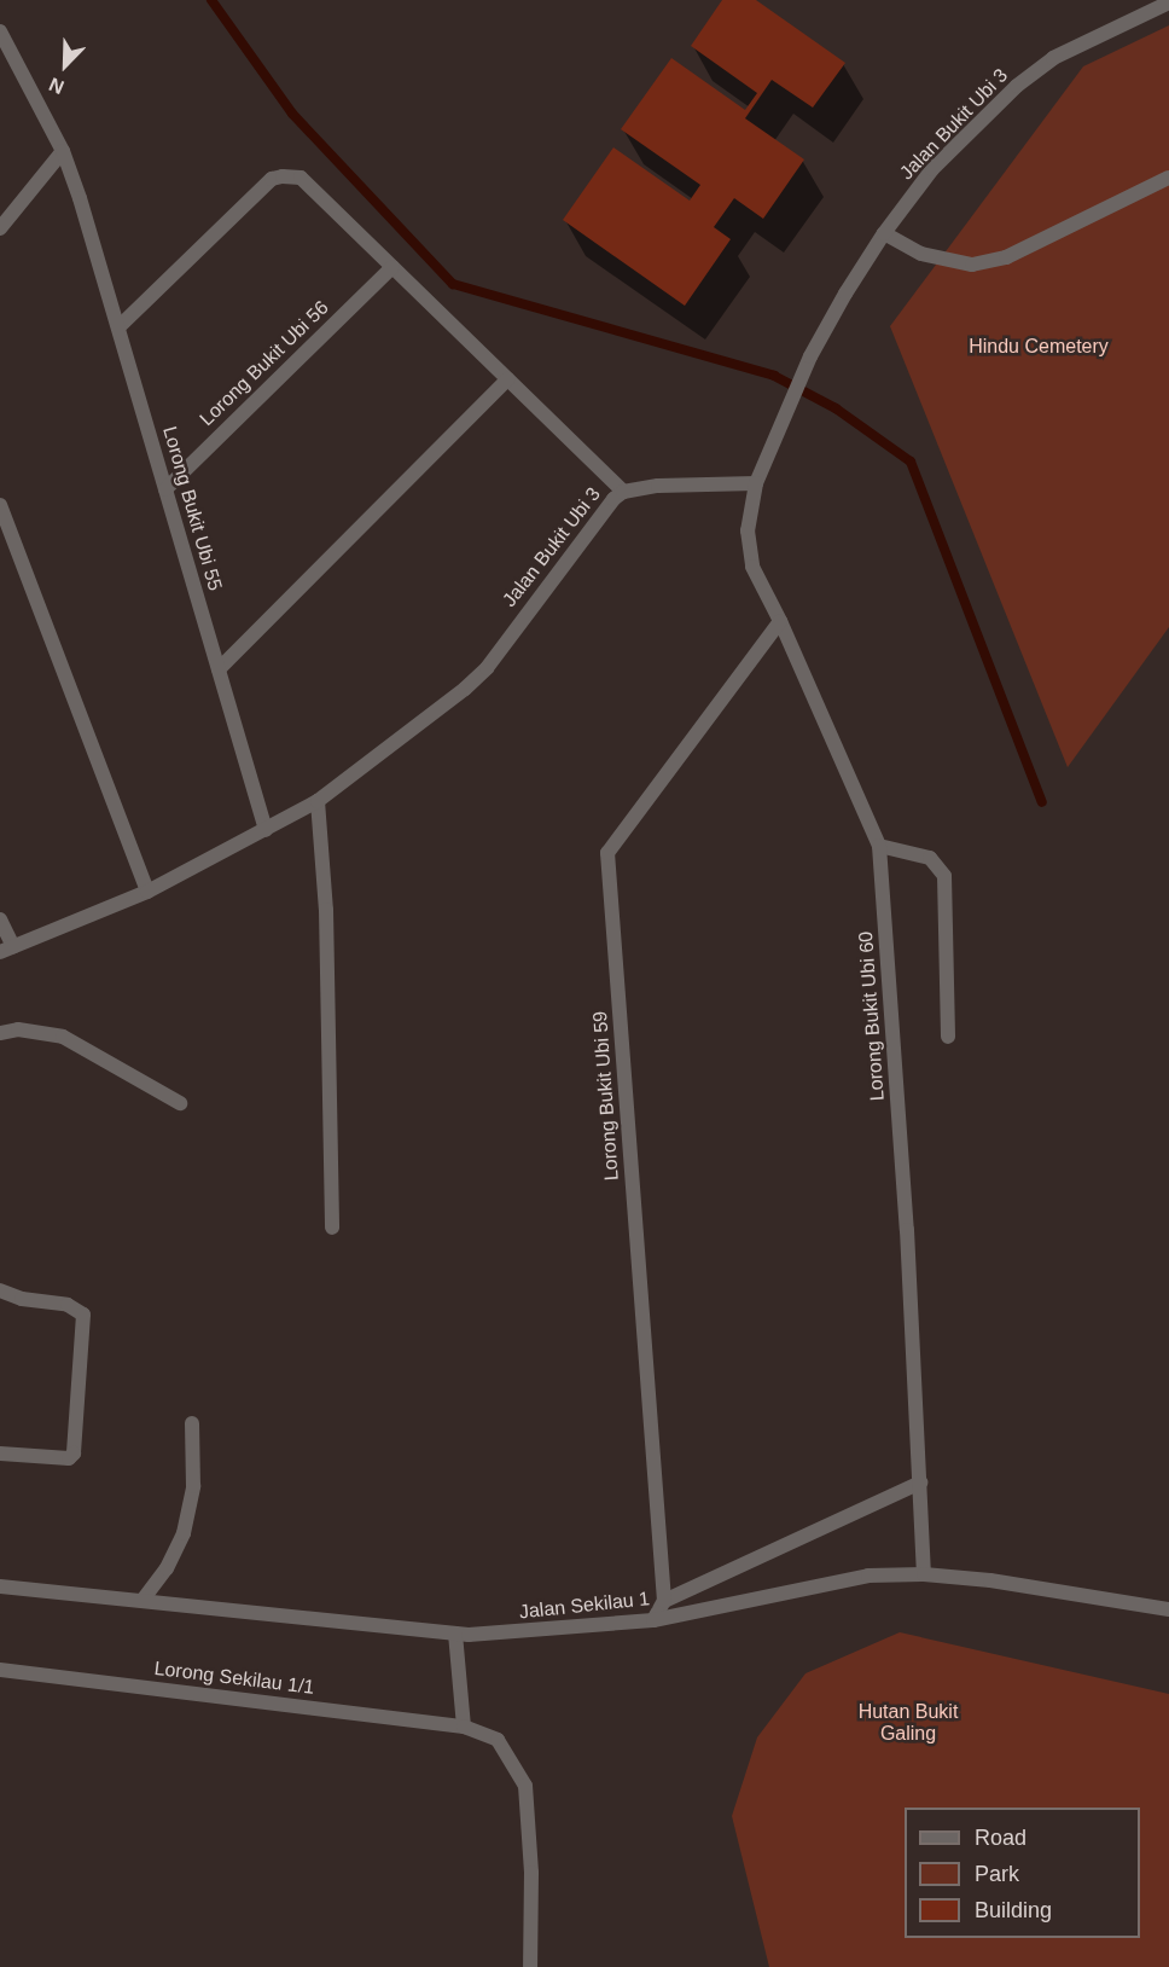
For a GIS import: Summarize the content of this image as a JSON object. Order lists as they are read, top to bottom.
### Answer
{
  "streets": {
    "street": [
      "Jalan Bukit Ubi 3",
      "Lorong Bukit Ubi 56",
      "Lorong Bukit Ubi 55",
      "Lorong Bukit Ubi 60",
      "Lorong Bukit Ubi 59",
      "Jalan Sekilau 1",
      "Lorong Sekilau 1/1"
    ]
  },
  "crossings": [
    ["Jalan Bukit Ubi 3", "Lorong Bukit Ubi 55"],
    ["Jalan Bukit Ubi 3", "Lorong Bukit Ubi 60"],
    ["Lorong Bukit Ubi 56", "Lorong Bukit Ubi 55"],
    ["Lorong Bukit Ubi 60", "Lorong Bukit Ubi 59"],
    ["Lorong Bukit Ubi 60", "Jalan Sekilau 1"]
  ],
  "parks": ["Hindu Cemetery", "Hutan Bukit Galing"],
  "legend": ["Road", "Park", "Building"],
  "north": "bottom left"
}
